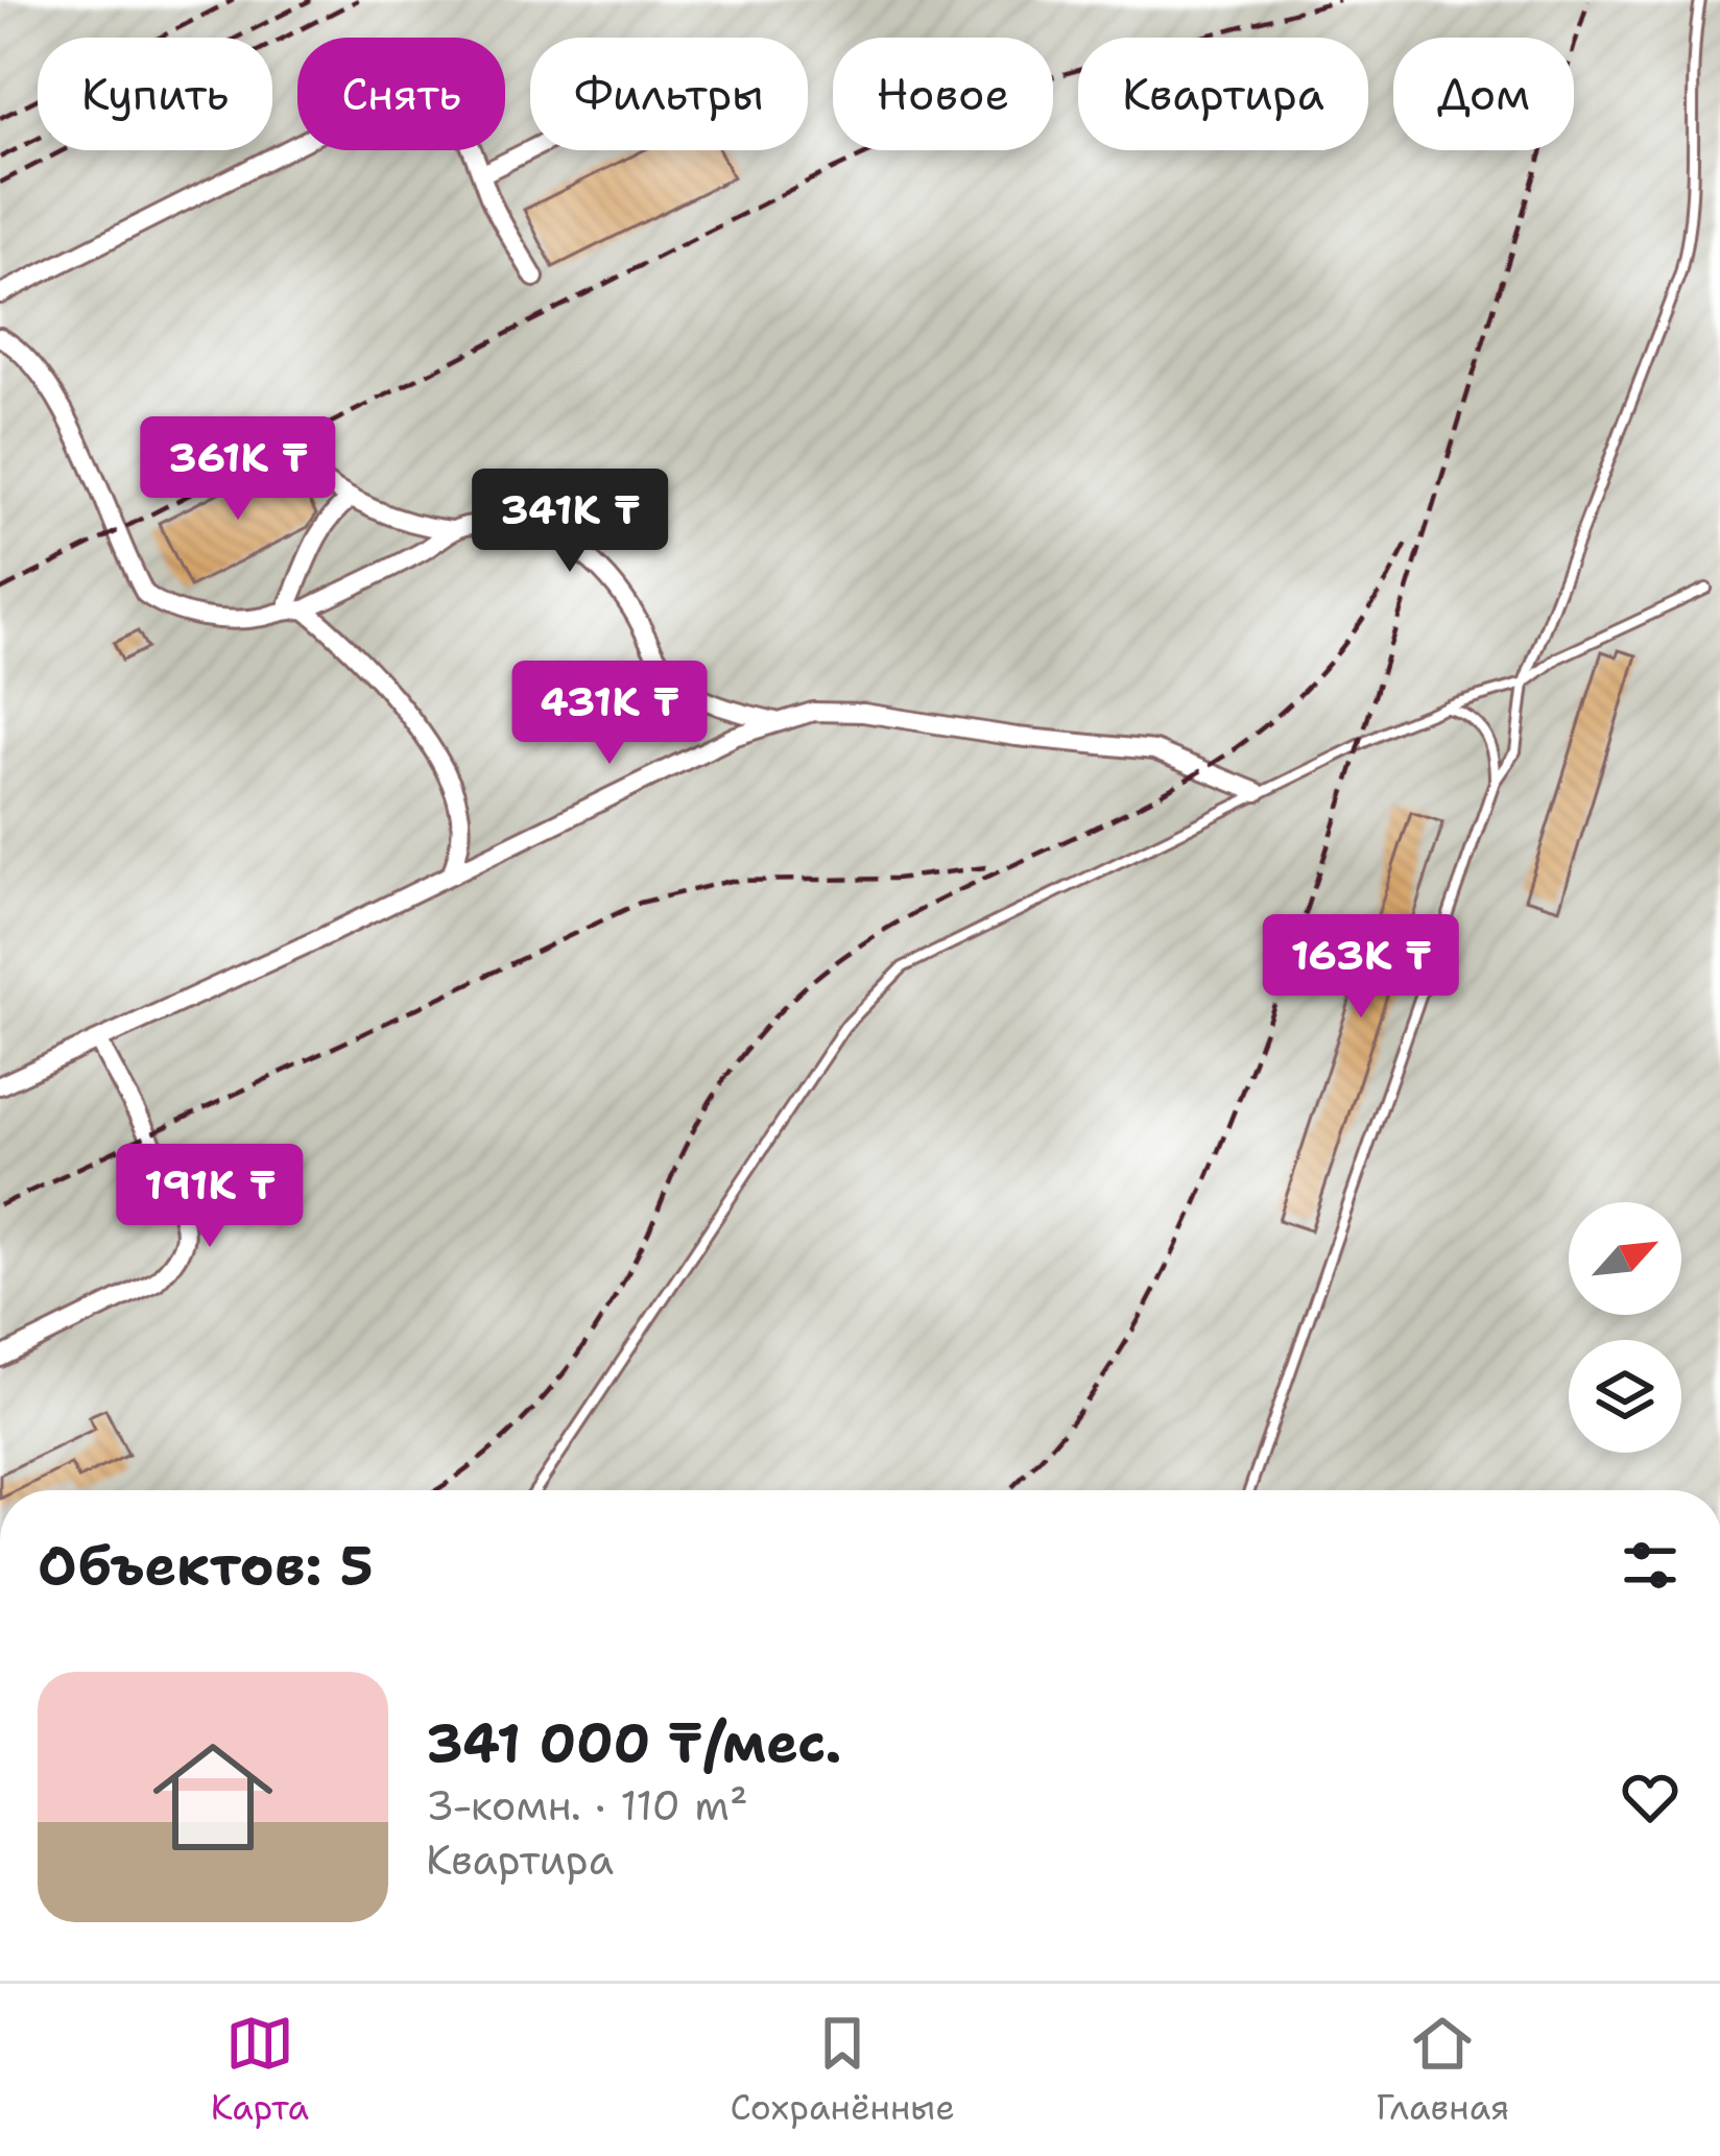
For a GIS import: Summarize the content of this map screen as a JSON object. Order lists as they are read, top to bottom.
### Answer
{
  "north": "top right",
  "page": {
    "chip": [
      "Купить",
      "Снять",
      "Фильтры",
      "Новое",
      "Квартира",
      "Дом"
    ],
    "price": [
      "361K ₸",
      "341K ₸",
      "431K ₸",
      "163K ₸",
      "191K ₸"
    ],
    "heading": "Объектов: 5",
    "list": [
      {
        "name": "341 000 ₸/мес.",
        "note": "3-комн. · 110 m² · Квартира"
      }
    ],
    "tabs": ["Карта", "Сохранённые", "Главная"]
  }
}
